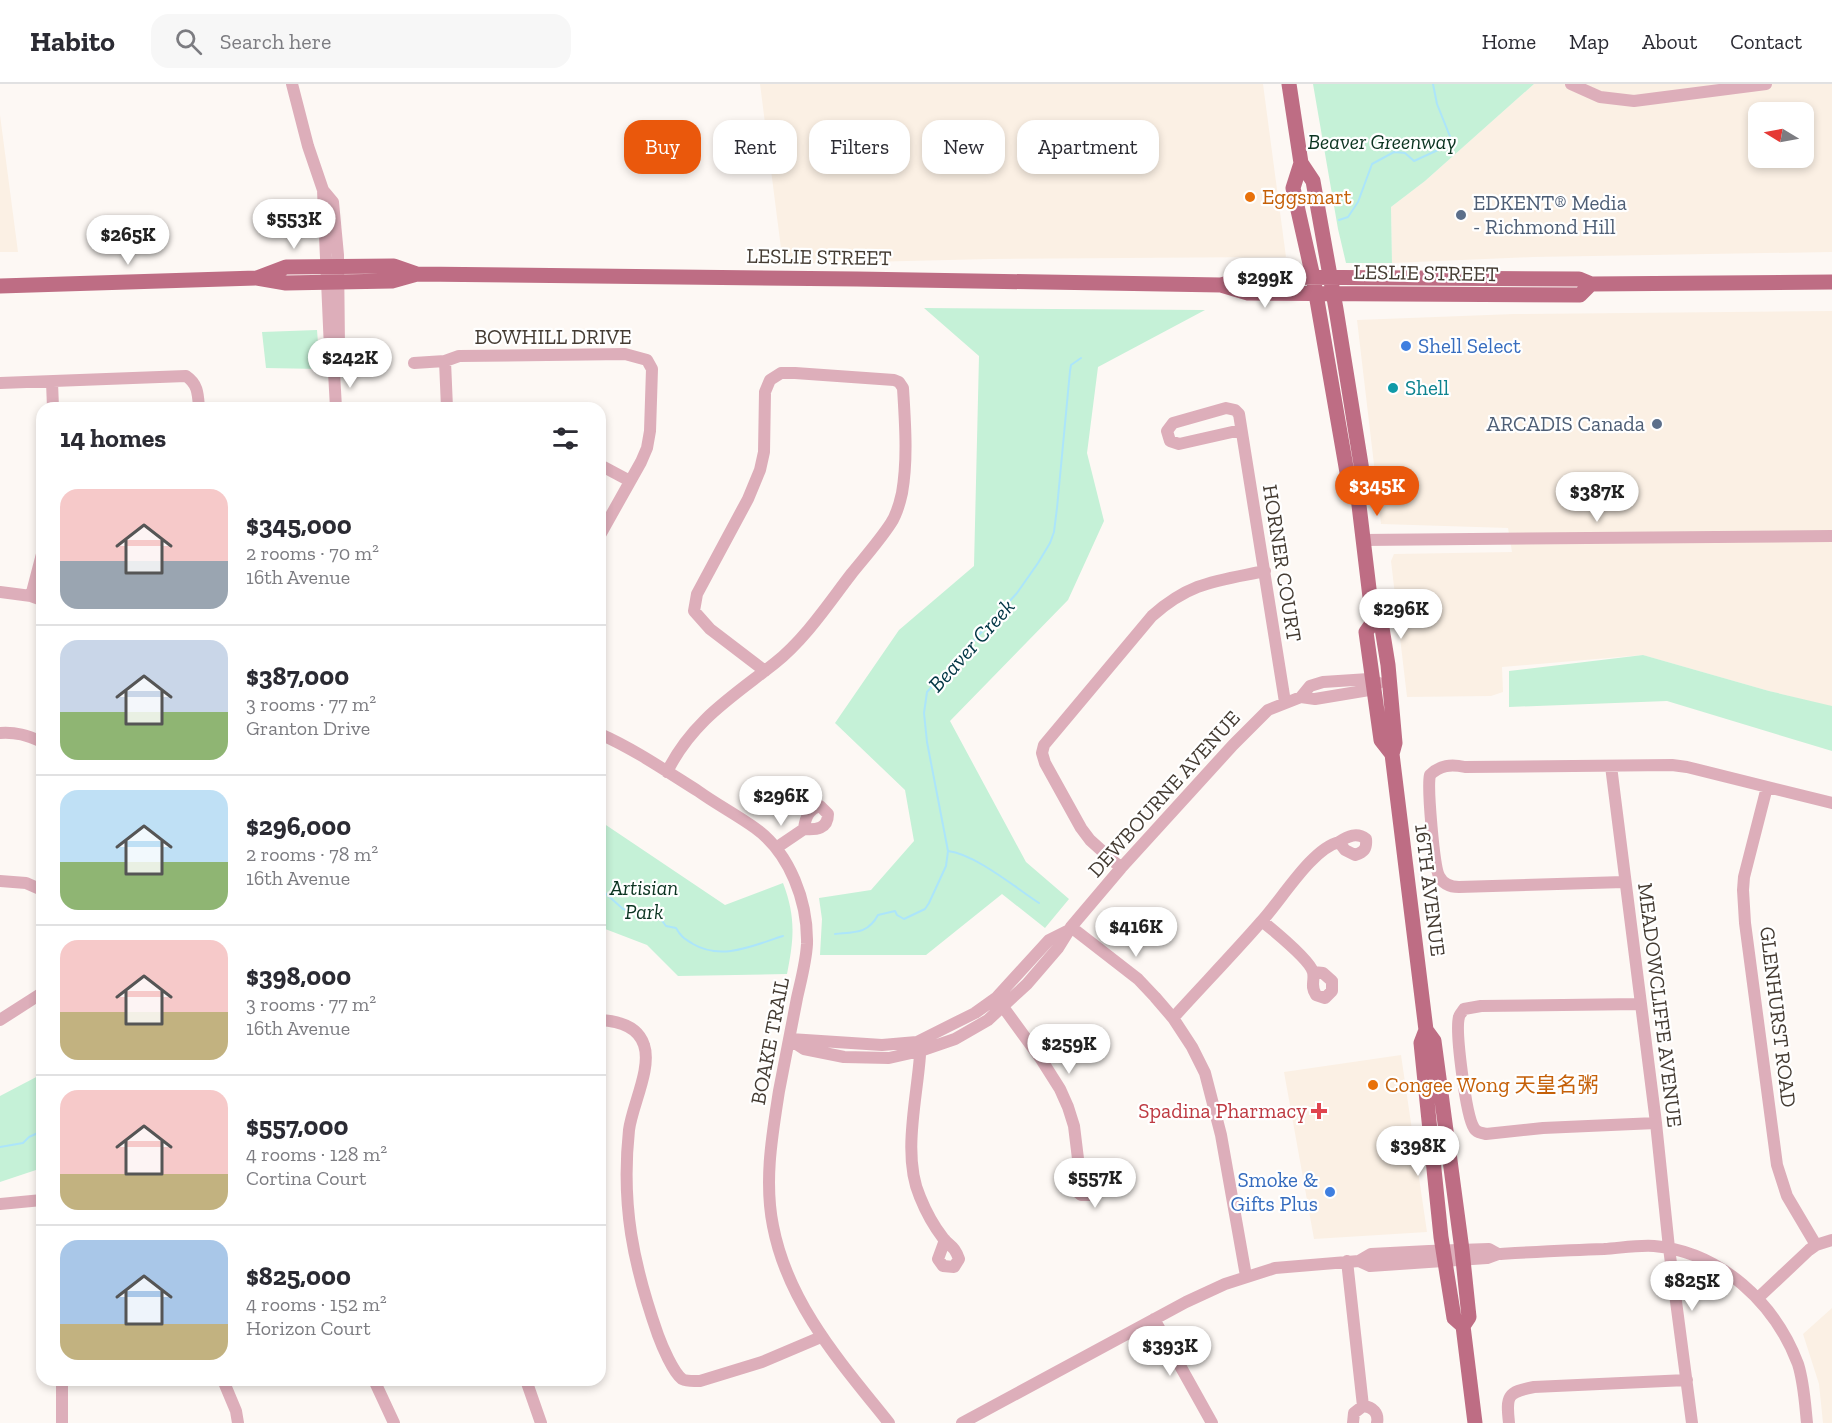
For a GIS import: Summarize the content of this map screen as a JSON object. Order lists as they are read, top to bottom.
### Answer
{
  "streets": {
    "main road": ["LESLIE STREET", "16TH AVENUE"],
    "street": [
      "BOWHILL DRIVE",
      "HORNER COURT",
      "DEWBOURNE AVENUE",
      "MEADOWCLIFFE AVENUE",
      "GLENHURST ROAD",
      "BOAKE TRAIL"
    ]
  },
  "crossings": [
    ["LESLIE STREET", "16TH AVENUE"],
    ["HORNER COURT", "DEWBOURNE AVENUE"],
    ["DEWBOURNE AVENUE", "16TH AVENUE"],
    ["DEWBOURNE AVENUE", "BOAKE TRAIL"]
  ],
  "water": ["Beaver Creek"],
  "parks": ["Beaver Greenway", "Artisian Park"],
  "places": {
    "other": [
      "Eggsmart",
      "EDKENT® Media - Richmond Hill",
      "Shell Select",
      "Shell",
      "ARCADIS Canada",
      "Congee Wong 天皇名粥",
      "Smoke & Gifts Plus"
    ],
    "health": ["Spadina Pharmacy"]
  },
  "north": "left",
  "page": {
    "header": "Habito",
    "search": "Search here",
    "nav": [
      "Home",
      "Map",
      "About",
      "Contact"
    ],
    "chip": [
      "Buy",
      "Rent",
      "Filters",
      "New",
      "Apartment"
    ],
    "price": [
      "$553K",
      "$265K",
      "$299K",
      "$242K",
      "$345K",
      "$387K",
      "$296K",
      "$296K",
      "$416K",
      "$259K",
      "$398K",
      "$557K",
      "$825K",
      "$393K"
    ],
    "heading": "14 homes",
    "list": [
      {
        "name": "$345,000",
        "note": "2 rooms · 70 m² · 16th Avenue"
      },
      {
        "name": "$387,000",
        "note": "3 rooms · 77 m² · Granton Drive"
      },
      {
        "name": "$296,000",
        "note": "2 rooms · 78 m² · 16th Avenue"
      },
      {
        "name": "$398,000",
        "note": "3 rooms · 77 m² · 16th Avenue"
      },
      {
        "name": "$557,000",
        "note": "4 rooms · 128 m² · Cortina Court"
      },
      {
        "name": "$825,000",
        "note": "4 rooms · 152 m² · Horizon Court"
      }
    ]
  }
}
